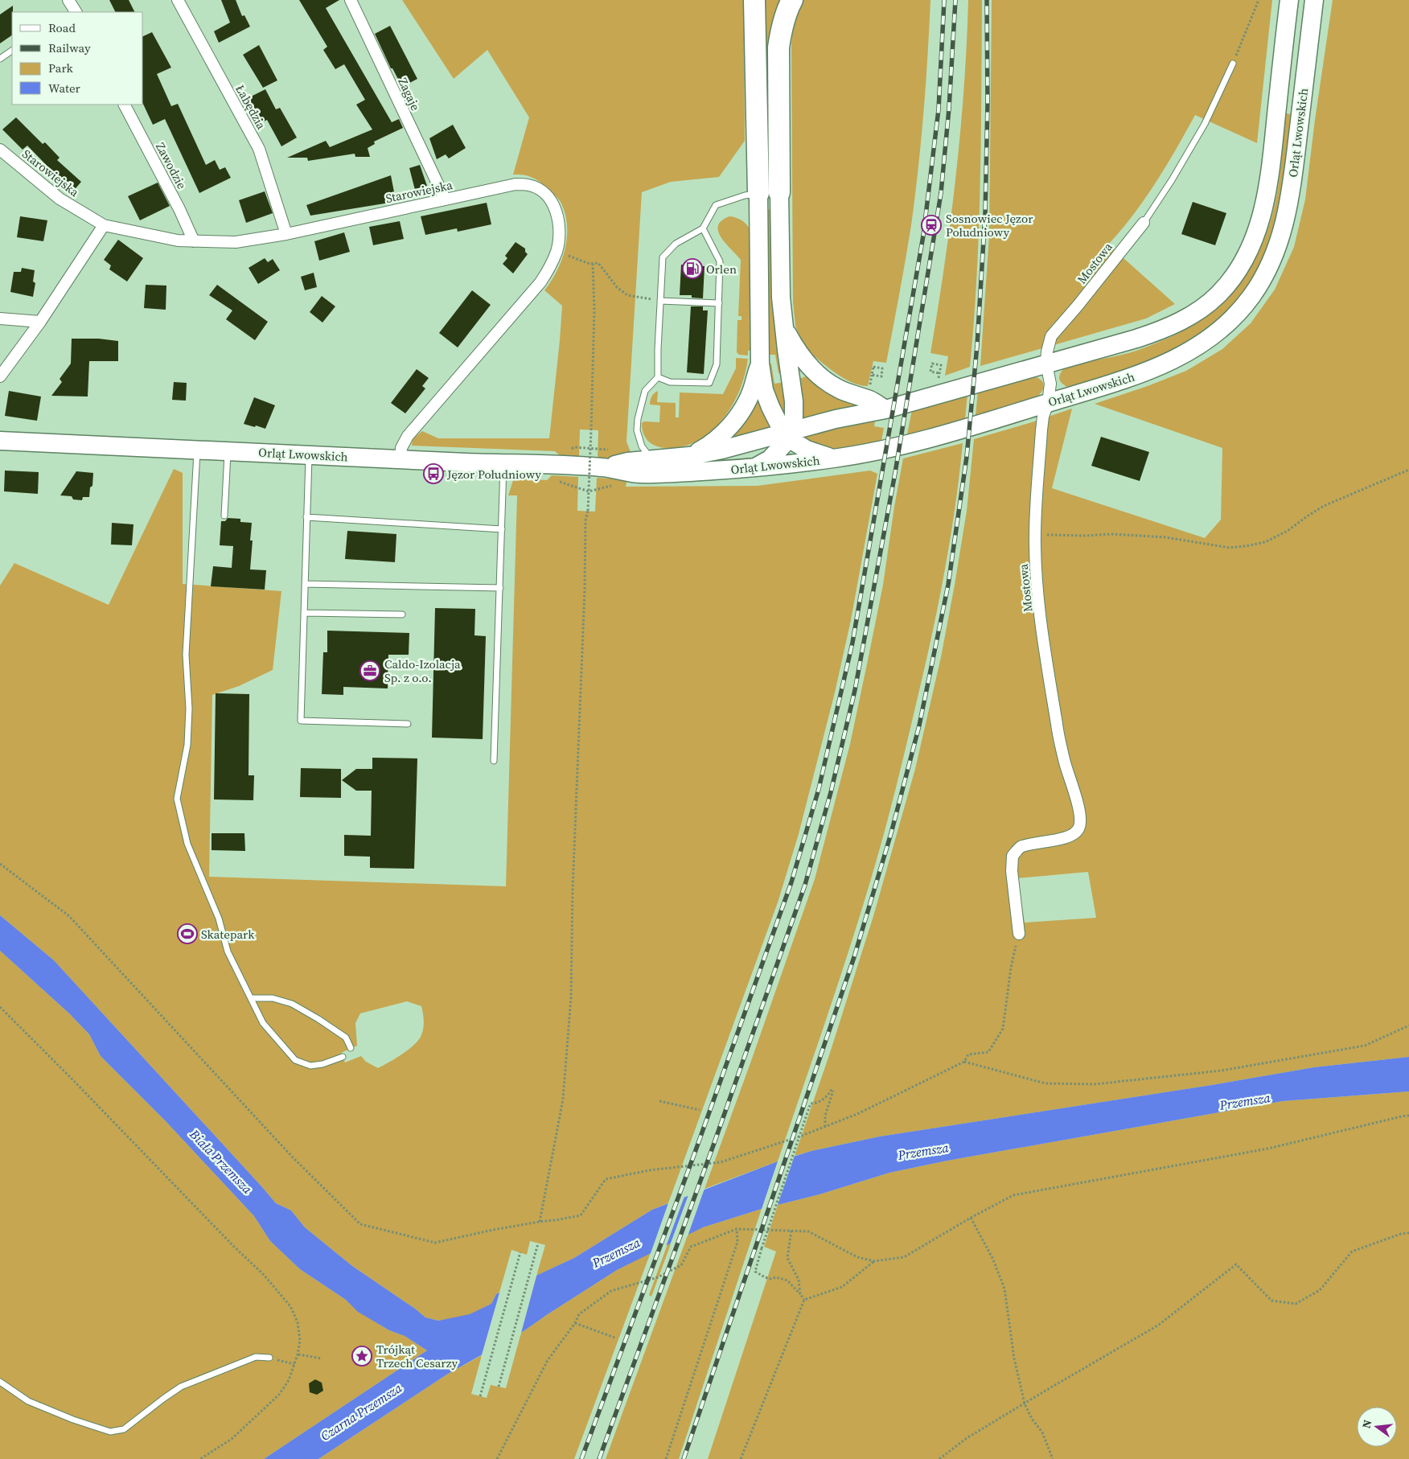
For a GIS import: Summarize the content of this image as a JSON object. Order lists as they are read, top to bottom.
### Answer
{
  "streets": {
    "main road": ["Orląt Lwowskich"],
    "street": [
      "Zagaje",
      "Łabędzia",
      "Zawodzie",
      "Starowiejska",
      "Mostowa"
    ]
  },
  "crossings": [
    ["Zagaje", "Starowiejska"],
    ["Łabędzia", "Starowiejska"],
    ["Orląt Lwowskich", "Starowiejska"],
    ["Orląt Lwowskich", "Mostowa"],
    ["Zawodzie", "Starowiejska"]
  ],
  "water": ["Przemsza", "Biała Przemsza", "Czarna Przemsza"],
  "places": {
    "station": ["Sosnowiec Jęzor Południowy"],
    "fuel station": ["Orlen"],
    "bus stop": ["Jęzor Południowy"],
    "office": ["Caldo-Izolacja Sp. z o.o."],
    "sports": ["Skatepark"],
    "place": ["Trójkąt Trzech Cesarzy"]
  },
  "legend": [
    "Road",
    "Railway",
    "Park",
    "Water"
  ],
  "north": "left"
}
